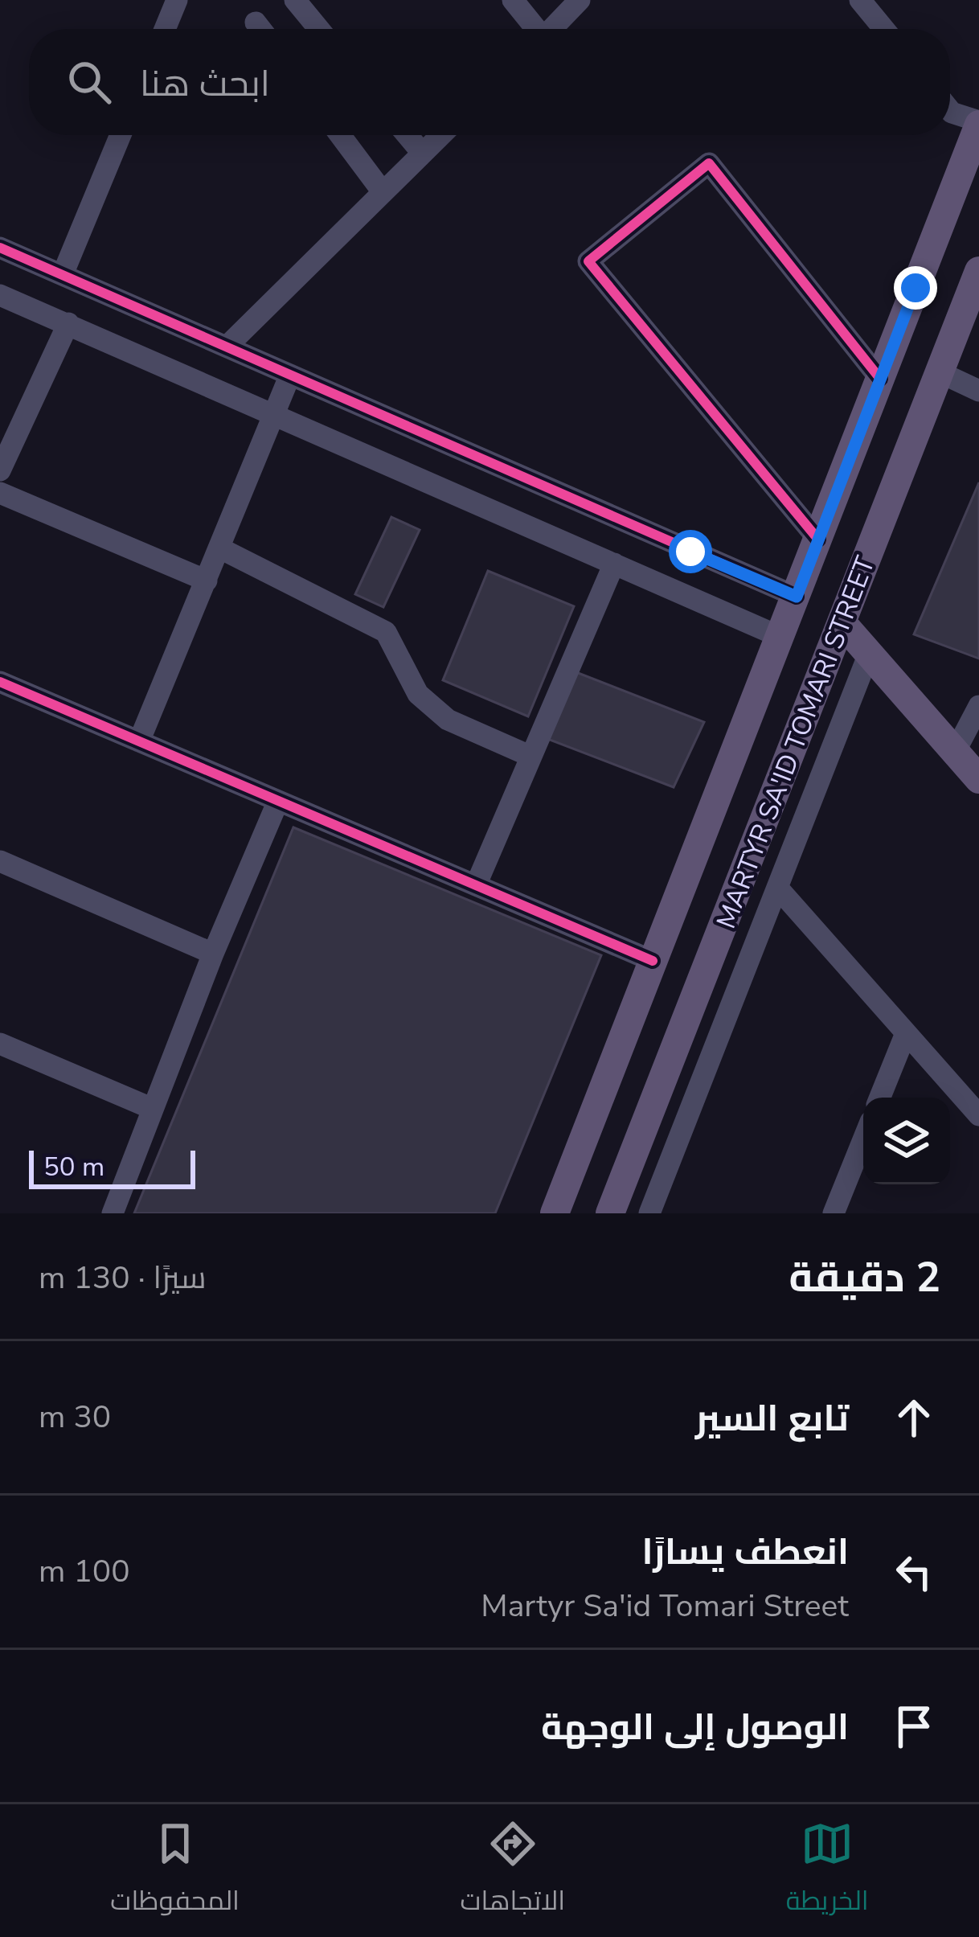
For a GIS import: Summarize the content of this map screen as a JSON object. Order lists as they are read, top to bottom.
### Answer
{
  "streets": {
    "main road": ["MARTYR SA'ID TOMARI STREET"]
  },
  "scale_bar": "50 m",
  "page": {
    "search": "ابحث هنا",
    "scale": "50 m",
    "heading": ["2 دقيقة", "سيرًا · 130 m"],
    "list": [
      ["تابع السير", "30 m"],
      ["انعطف يسارًا", "Martyr Sa'id Tomari Street", "100 m"],
      "الوصول إلى الوجهة"
    ],
    "nav": ["الخريطة", "الاتجاهات", "المحفوظات"]
  }
}
